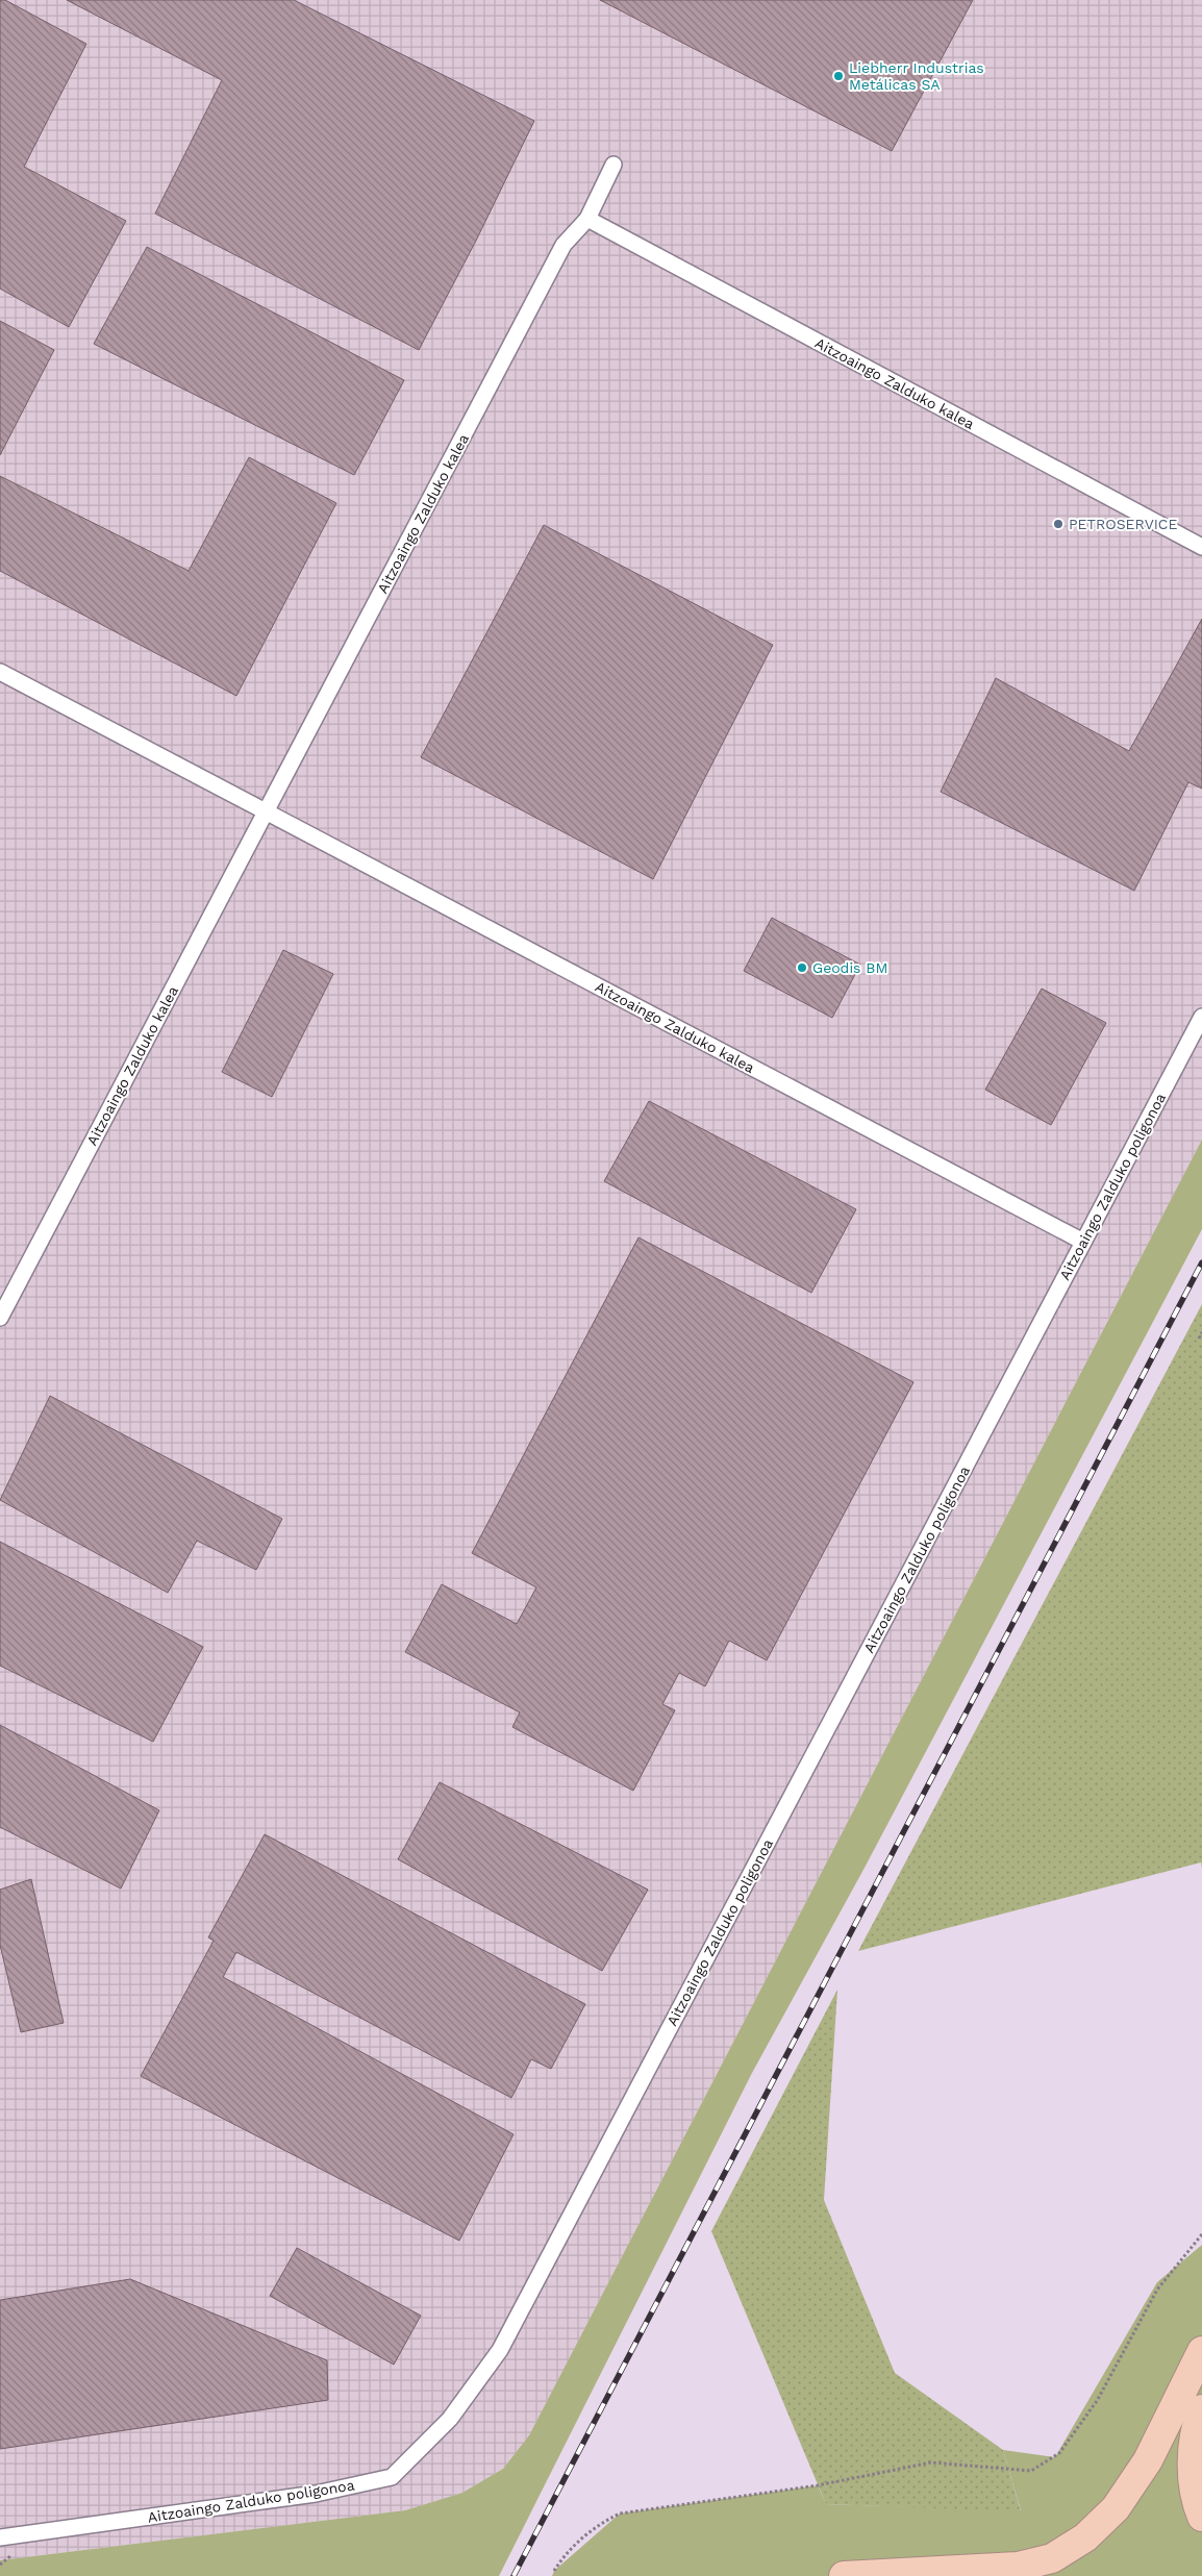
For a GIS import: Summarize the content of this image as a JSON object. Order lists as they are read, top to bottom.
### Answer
{
  "streets": {
    "street": ["Aitzoaingo Zalduko kalea", "Aitzoaingo Zalduko poligonoa"]
  },
  "crossings": [
    ["Aitzoaingo Zalduko kalea", "Aitzoaingo Zalduko poligonoa"]
  ],
  "places": ["Liebherr Industrias Metálicas SA", "PETROSERVICE", "Geodis BM"]
}
